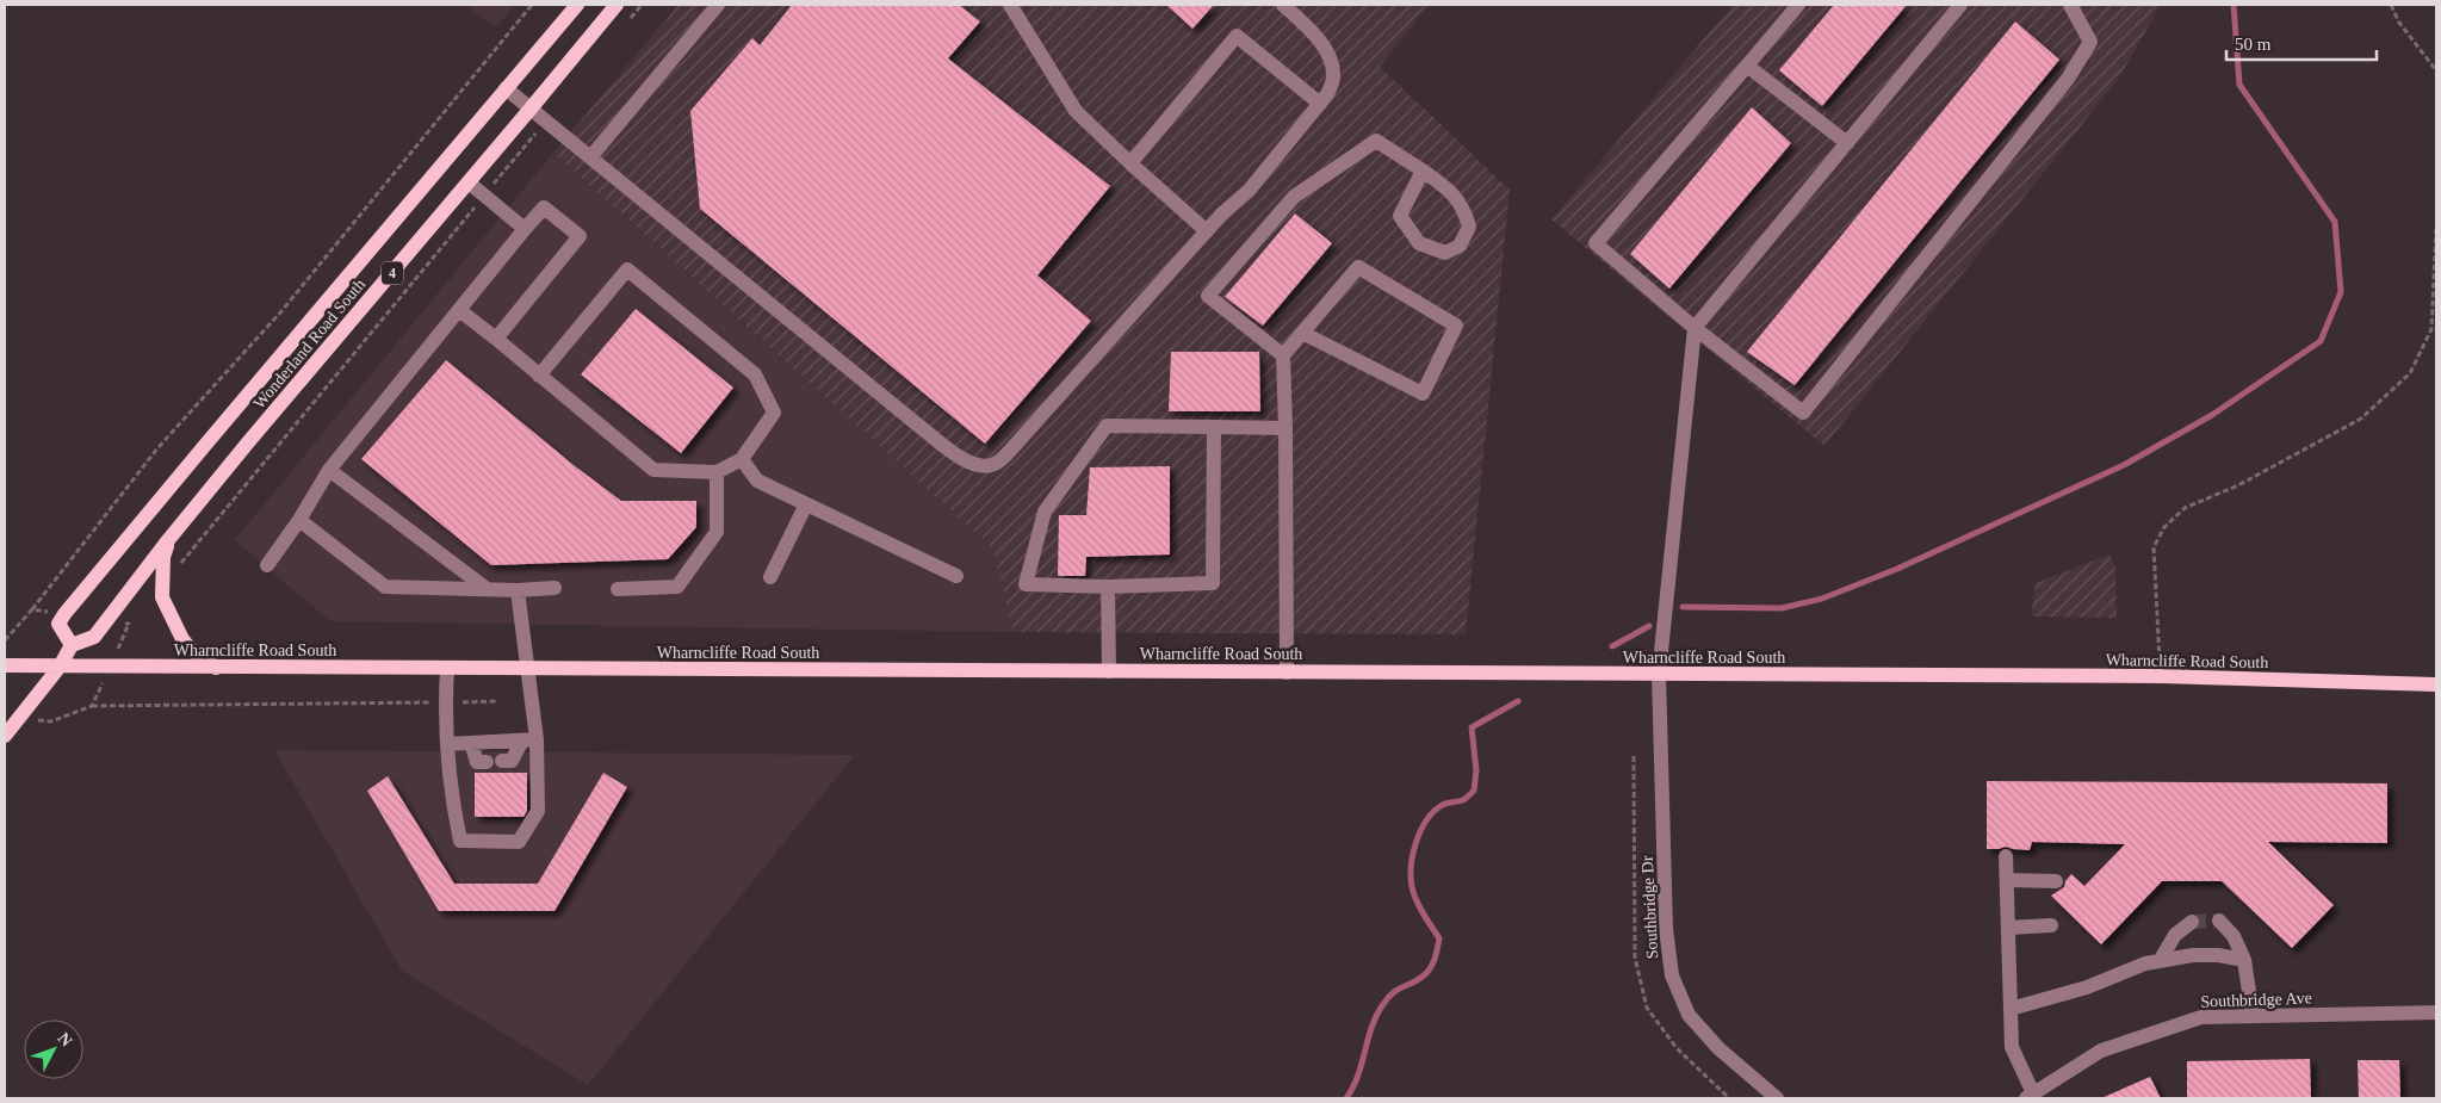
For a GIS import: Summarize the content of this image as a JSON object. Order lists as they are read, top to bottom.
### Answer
{
  "streets": {
    "main road": ["4", "Wonderland Road South", "Wharncliffe Road South"],
    "street": ["Southbridge Dr", "Southbridge Ave"]
  },
  "crossings": [
    ["Wharncliffe Road South", "Southbridge Dr"]
  ],
  "scale_bar": "50 m",
  "north": "top right"
}
